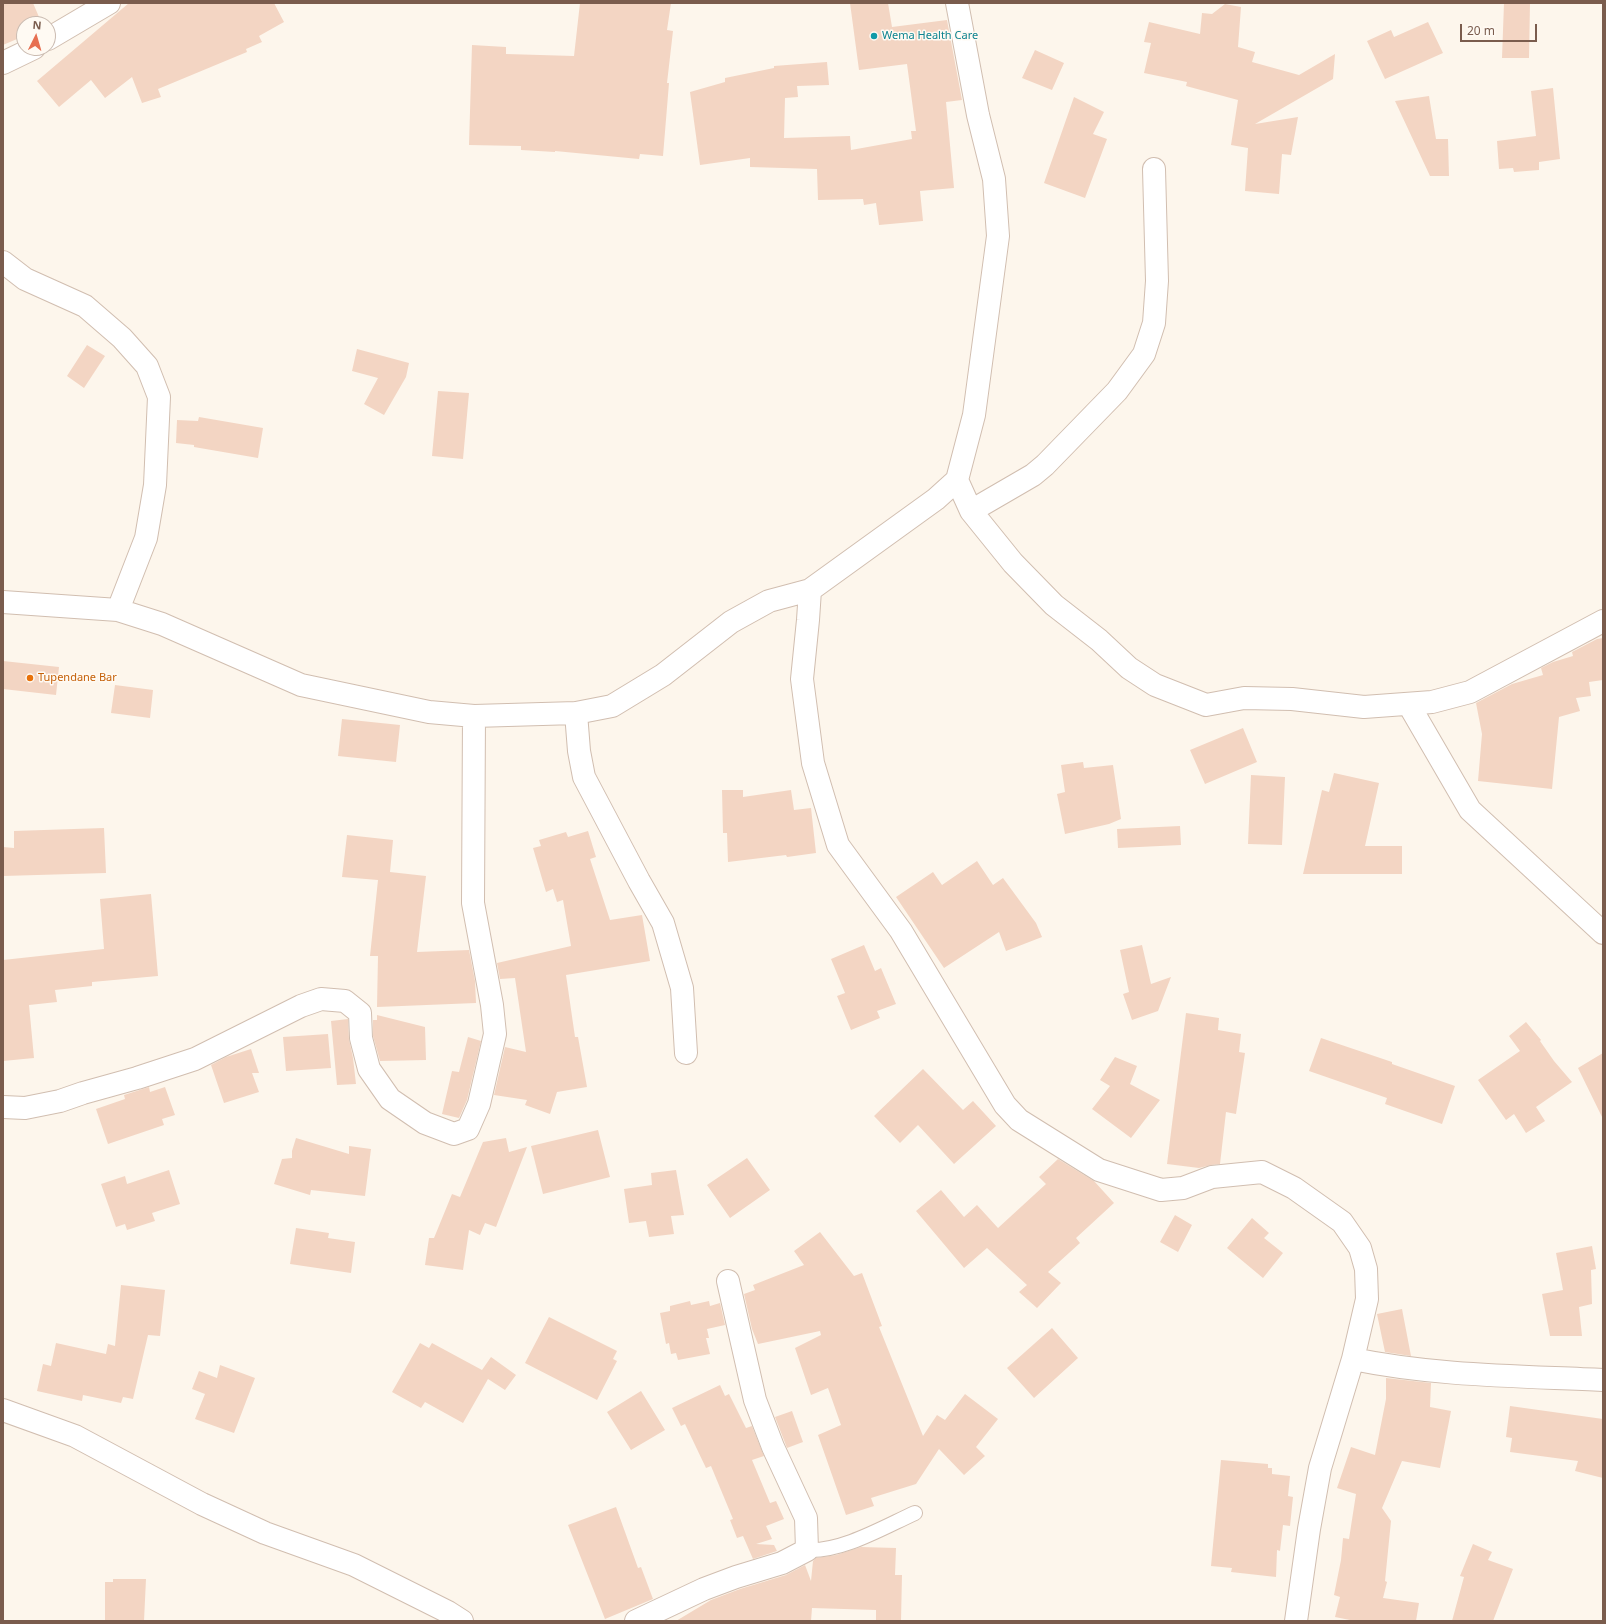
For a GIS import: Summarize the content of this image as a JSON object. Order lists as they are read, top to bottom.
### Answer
{
  "places": ["Wema Health Care", "Tupendane Bar"],
  "scale_bar": "20 m",
  "north": "top"
}
